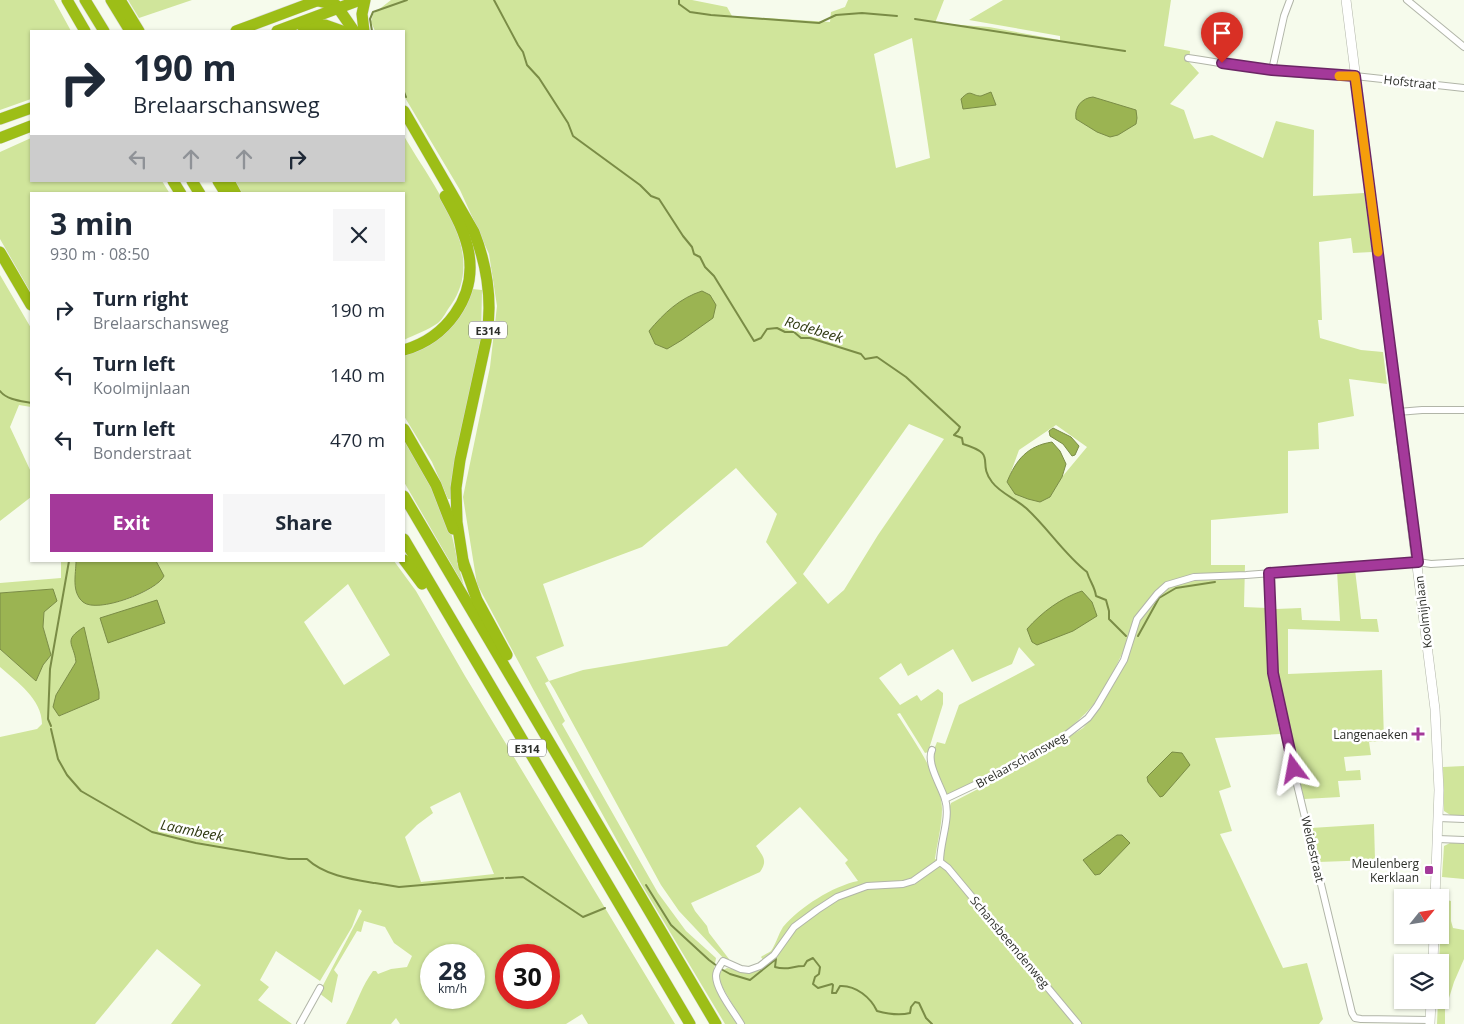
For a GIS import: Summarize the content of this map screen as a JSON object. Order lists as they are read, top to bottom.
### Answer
{
  "streets": {
    "highway": ["E314"],
    "street": [
      "Hofstraat",
      "Koolmijnlaan",
      "Brelaarschansweg",
      "Weidestraat",
      "Schansbeemdenweg"
    ]
  },
  "crossings": [
    ["Hofstraat", "Koolmijnlaan"],
    ["Koolmijnlaan", "Brelaarschansweg"],
    ["Brelaarschansweg", "Weidestraat"]
  ],
  "water": ["Rodebeek", "Laambeek"],
  "places": {
    "health": ["Langenaeken"],
    "transit": ["Meulenberg Kerklaan"]
  },
  "north": "top right",
  "page": {
    "turn": ["190 m", "Brelaarschansweg"],
    "heading": ["3 min", "930 m · 08:50"],
    "list": [
      {
        "name": "Turn right",
        "note": "Brelaarschansweg",
        "value": "190 m"
      },
      {
        "name": "Turn left",
        "note": "Koolmijnlaan",
        "value": "140 m"
      },
      {
        "name": "Turn left",
        "note": "Bonderstraat",
        "value": "470 m"
      }
    ],
    "buttons": ["Exit", "Share"],
    "speed": "28 km/h",
    "limit": "30"
  }
}
